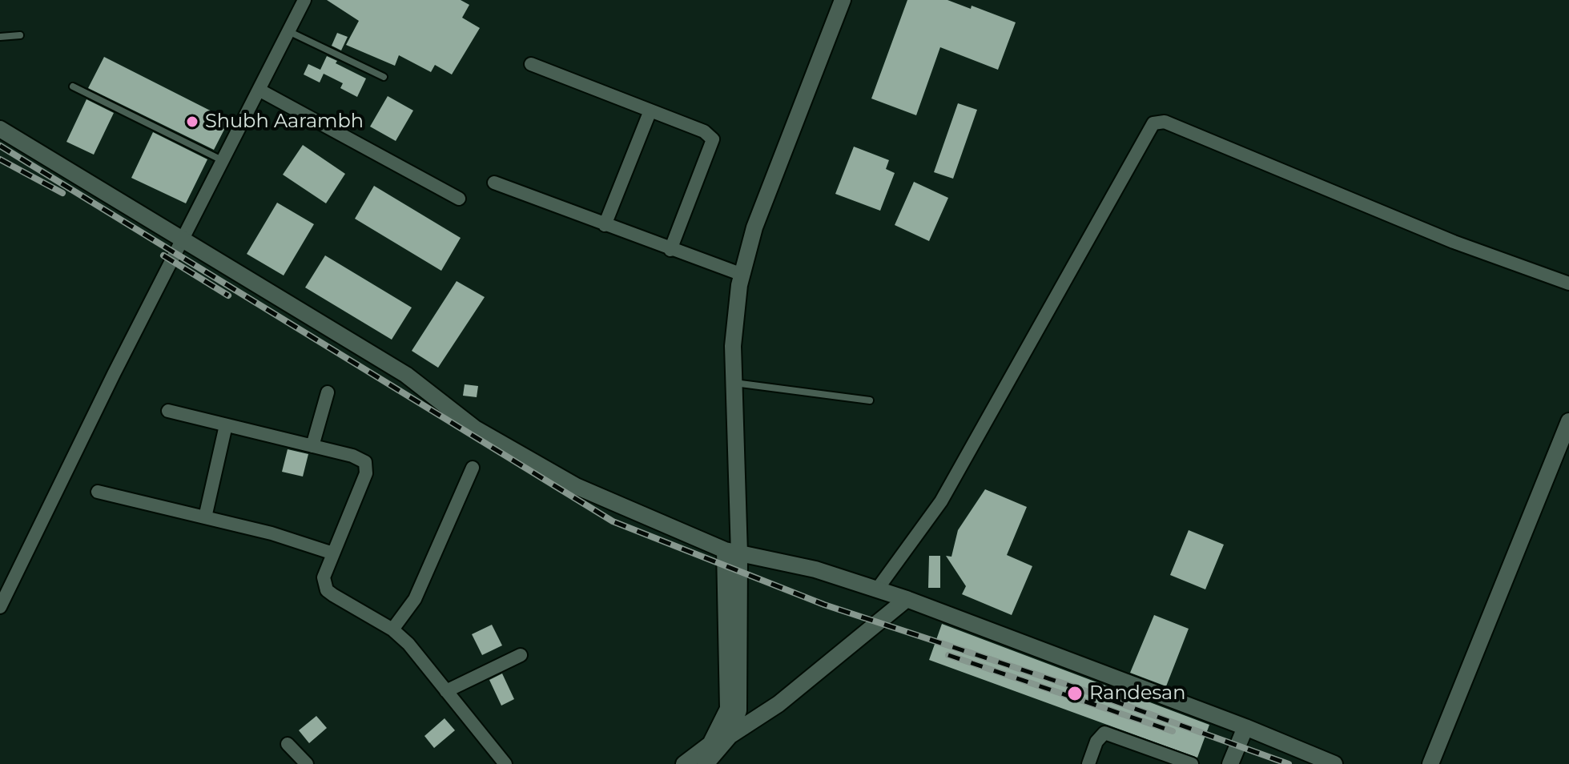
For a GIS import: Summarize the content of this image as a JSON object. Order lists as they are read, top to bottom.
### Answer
{
  "places": ["Shubh Aarambh", "Randesan"]
}
